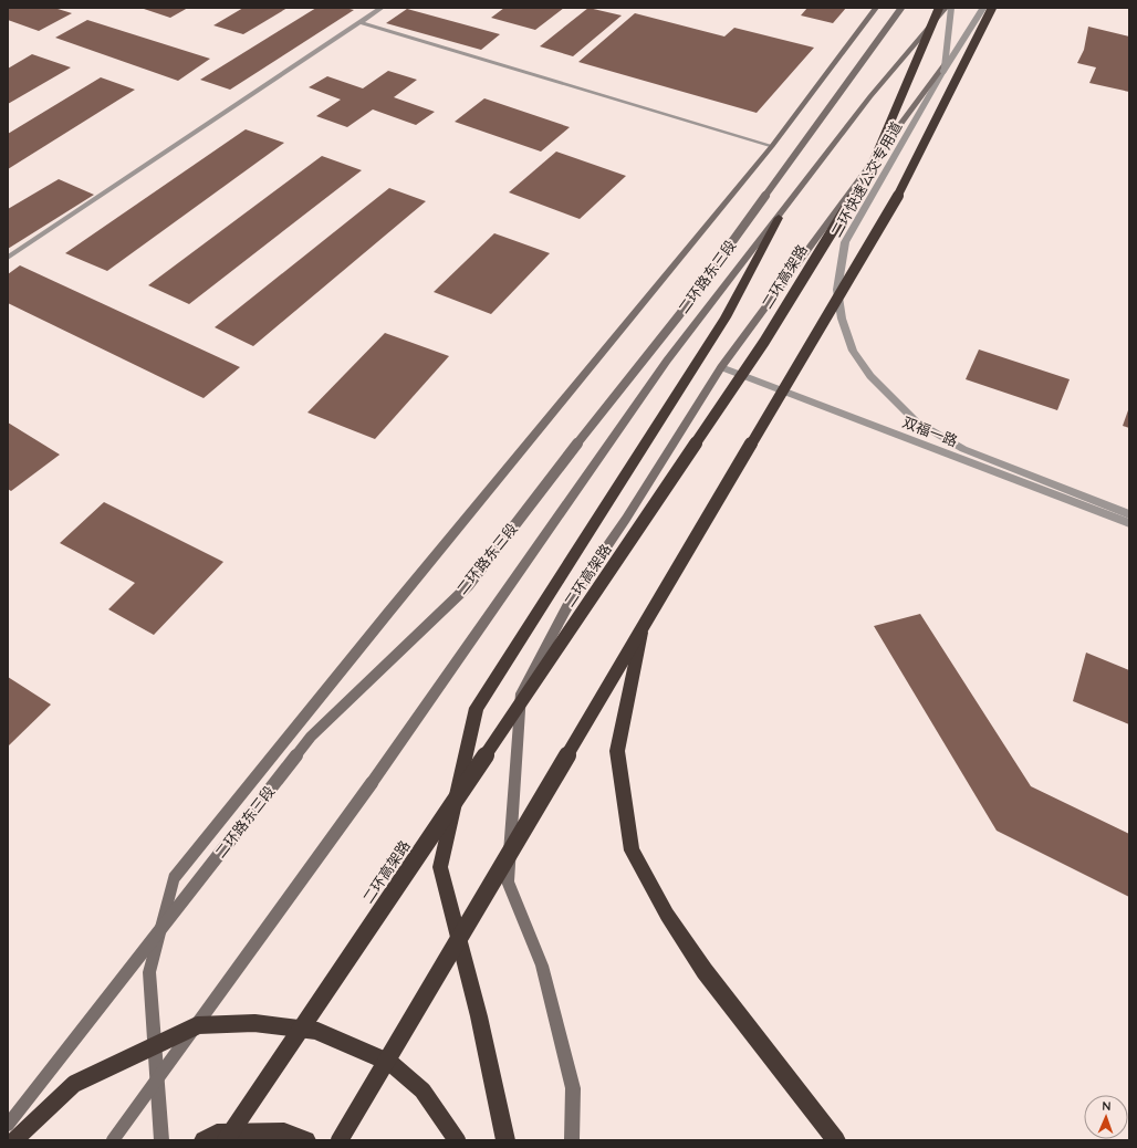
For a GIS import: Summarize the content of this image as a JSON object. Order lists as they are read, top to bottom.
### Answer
{
  "streets": {
    "highway": ["二环高架路"],
    "main road": ["二环路东三段"],
    "street": ["二环快速公交专用道", "双福一路"]
  },
  "north": "top"
}
